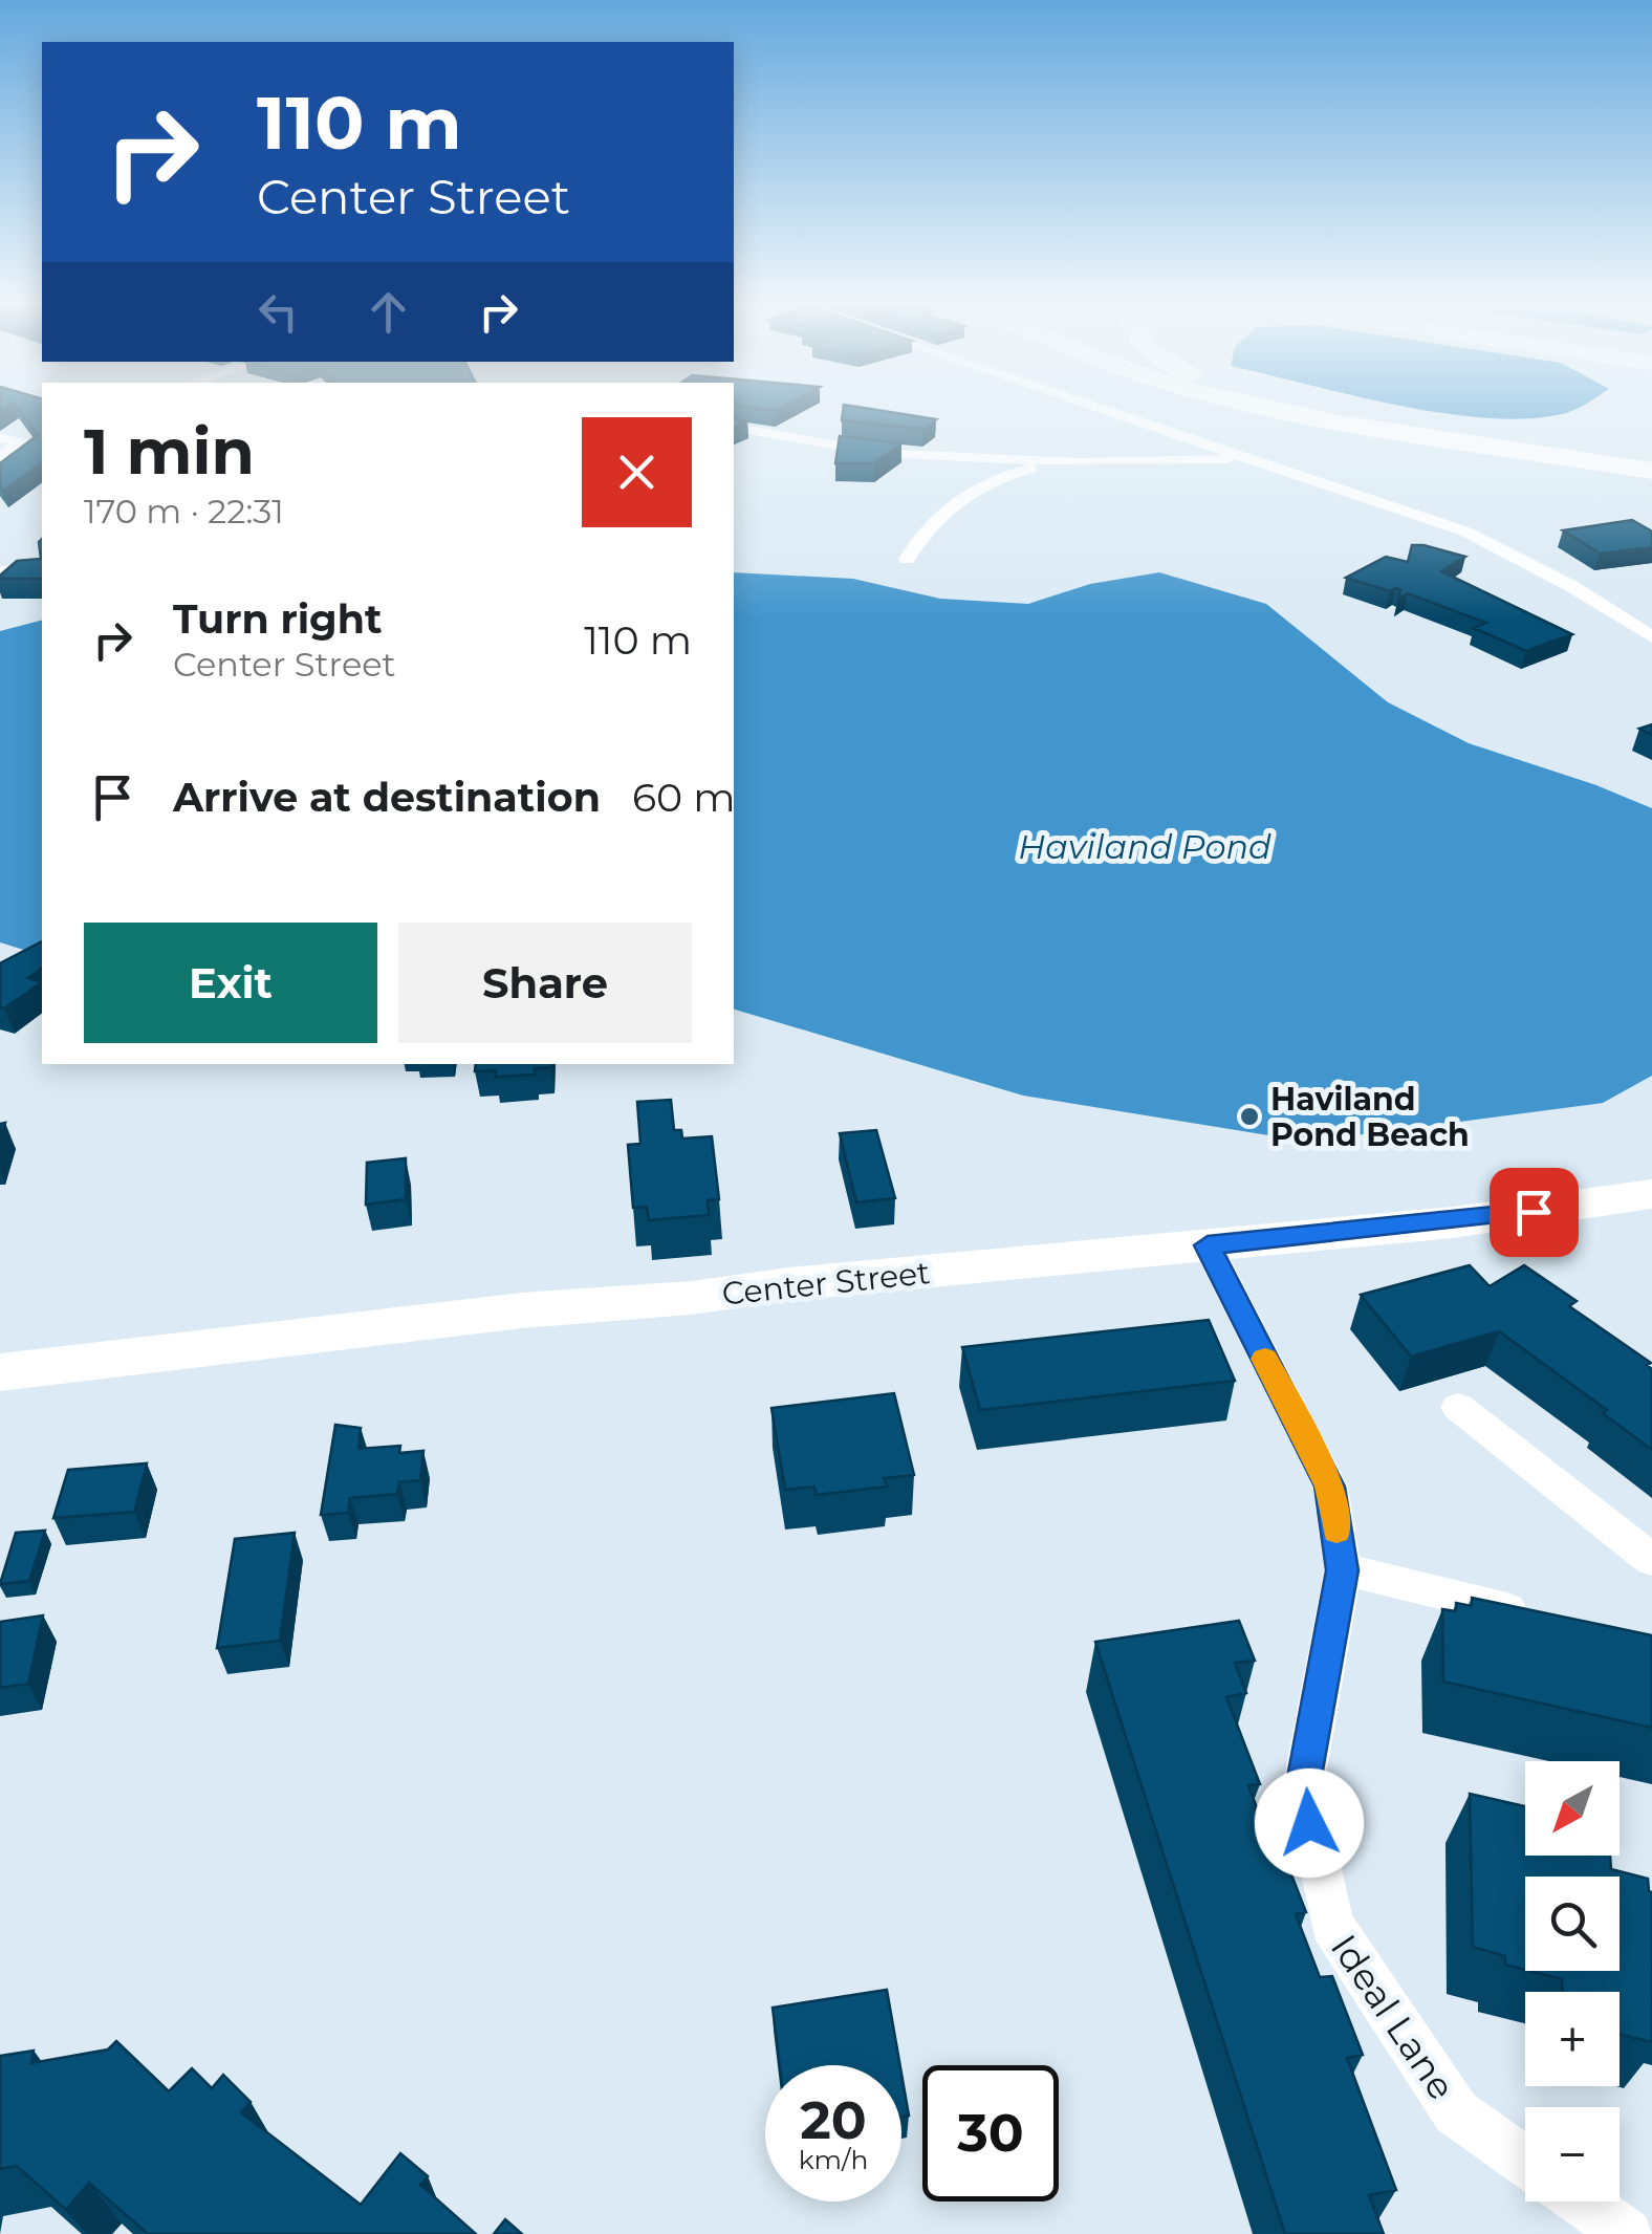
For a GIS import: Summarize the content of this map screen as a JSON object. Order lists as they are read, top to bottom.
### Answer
{
  "streets": {
    "main road": ["Center Street"],
    "street": ["Ideal Lane"]
  },
  "crossings": [
    ["Center Street", "Ideal Lane"]
  ],
  "water": ["Haviland Pond"],
  "places": ["Haviland Pond Beach"],
  "north": "bottom left",
  "page": {
    "turn": ["110 m", "Center Street"],
    "heading": ["1 min", "170 m · 22:31"],
    "list": [
      {
        "name": "Turn right",
        "note": "Center Street",
        "value": "110 m"
      },
      {
        "name": "Arrive at destination",
        "value": "60 m"
      }
    ],
    "buttons": ["Exit", "Share"],
    "map_buttons": ["+", "−"],
    "speed": "20 km/h",
    "limit": "30"
  }
}
